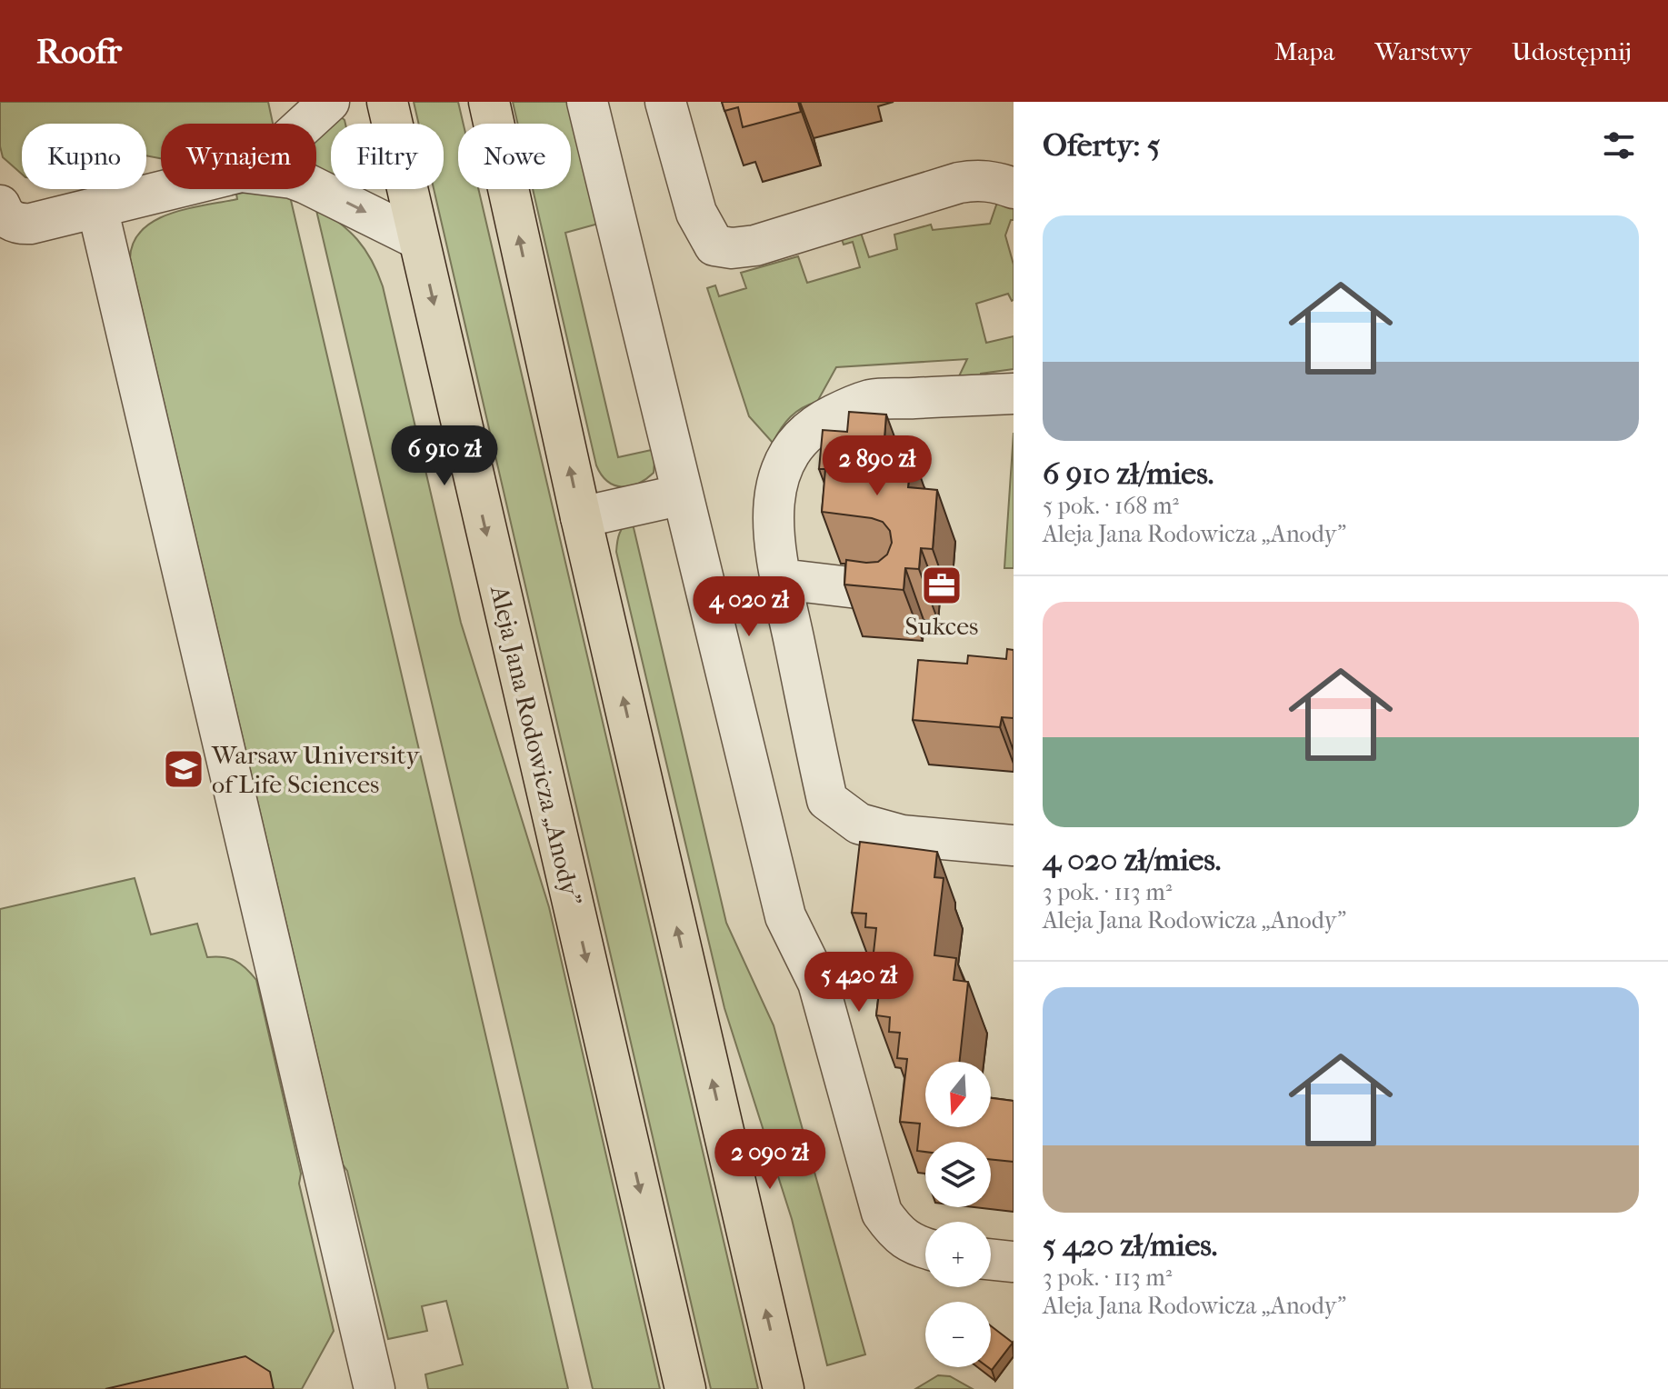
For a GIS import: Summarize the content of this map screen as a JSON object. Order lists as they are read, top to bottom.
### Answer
{
  "streets": {
    "main road": ["Aleja Jana Rodowicza „Anody”"]
  },
  "places": {
    "office": ["Sukces"],
    "school or university": ["Warsaw University of Life Sciences"]
  },
  "north": "bottom",
  "page": {
    "header": "Roofr",
    "nav": ["Mapa", "Warstwy", "Udostępnij"],
    "heading": "Oferty: 5",
    "chip": [
      "Kupno",
      "Wynajem",
      "Filtry",
      "Nowe"
    ],
    "list": [
      {
        "name": "6 910 zł/mies.",
        "note": "5 pok. · 168 m² · Aleja Jana Rodowicza „Anody”"
      },
      {
        "name": "4 020 zł/mies.",
        "note": "3 pok. · 113 m² · Aleja Jana Rodowicza „Anody”"
      },
      {
        "name": "5 420 zł/mies.",
        "note": "3 pok. · 113 m² · Aleja Jana Rodowicza „Anody”"
      }
    ],
    "price": [
      "6 910 zł",
      "2 890 zł",
      "4 020 zł",
      "5 420 zł",
      "2 090 zł"
    ],
    "map_buttons": ["+", "−"]
  }
}
